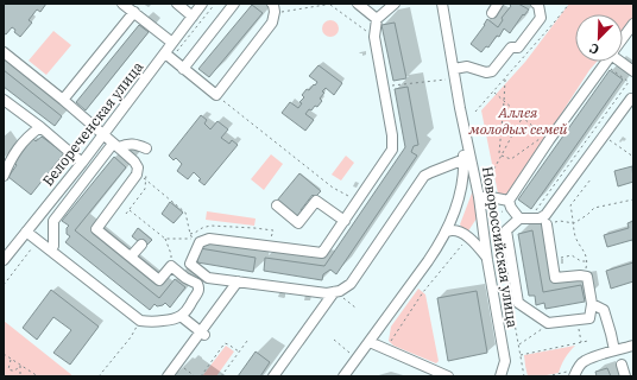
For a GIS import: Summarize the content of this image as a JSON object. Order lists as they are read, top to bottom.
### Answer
{
  "streets": {
    "street": ["Белореченская улица", "Новороссийская улица"]
  },
  "parks": ["Аллея молодых семей"],
  "north": "bottom left"
}
